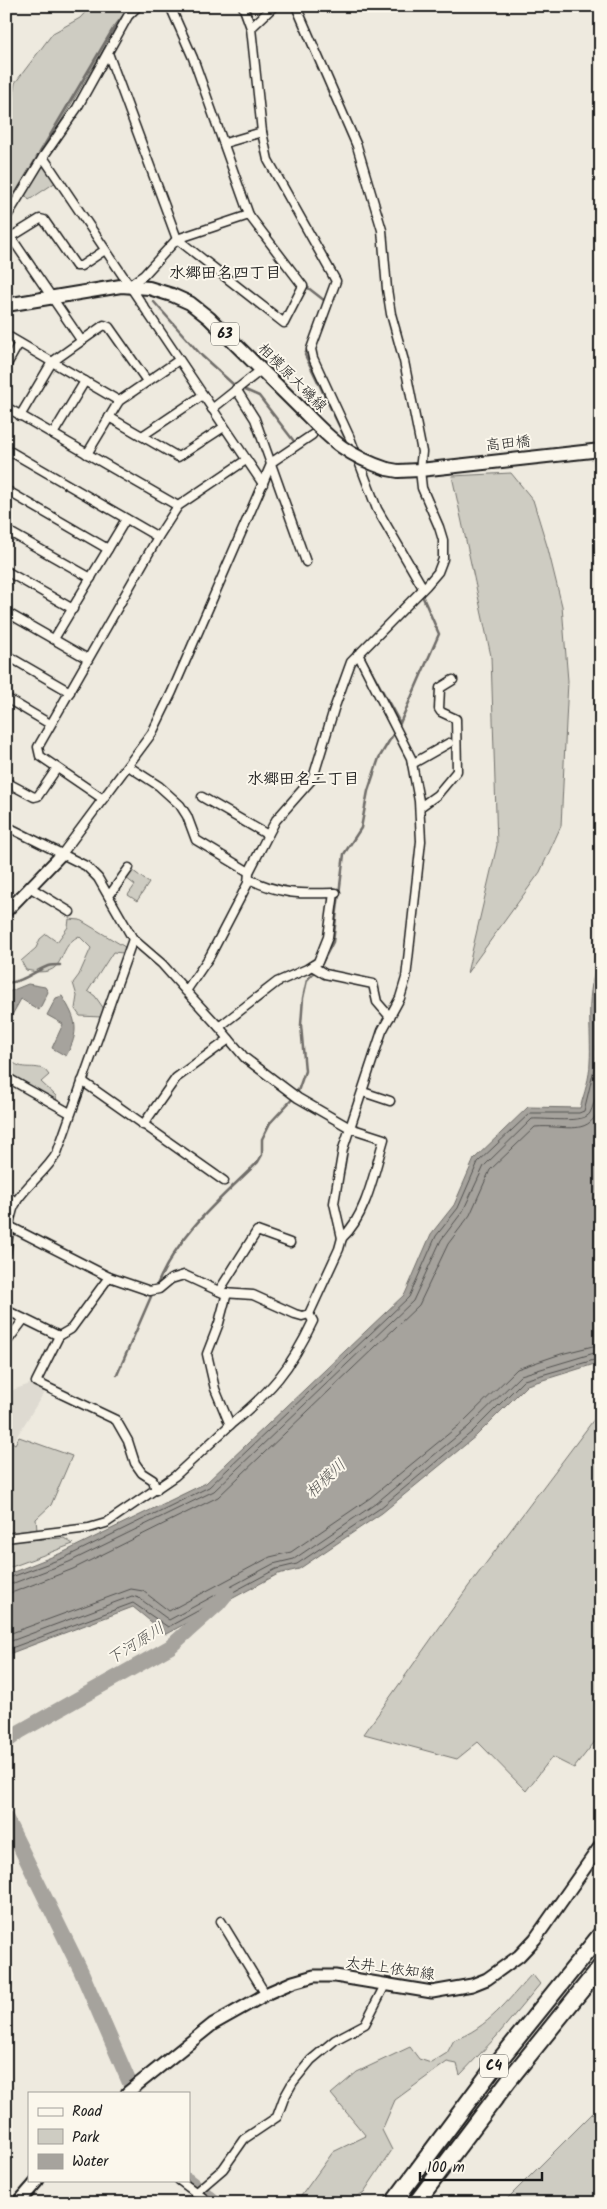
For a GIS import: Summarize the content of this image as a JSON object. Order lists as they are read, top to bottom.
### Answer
{
  "streets": {
    "highway": ["C4"],
    "main road": [
      "63",
      "相模原大磯線",
      "高田橋",
      "太井上依知線"
    ]
  },
  "crossings": [
    ["相模原大磯線", "高田橋"]
  ],
  "districts": ["水郷田名四丁目", "水郷田名二丁目"],
  "water": ["相模川", "下河原川"],
  "legend": ["Road", "Park", "Water"],
  "scale_bar": "100 m"
}
